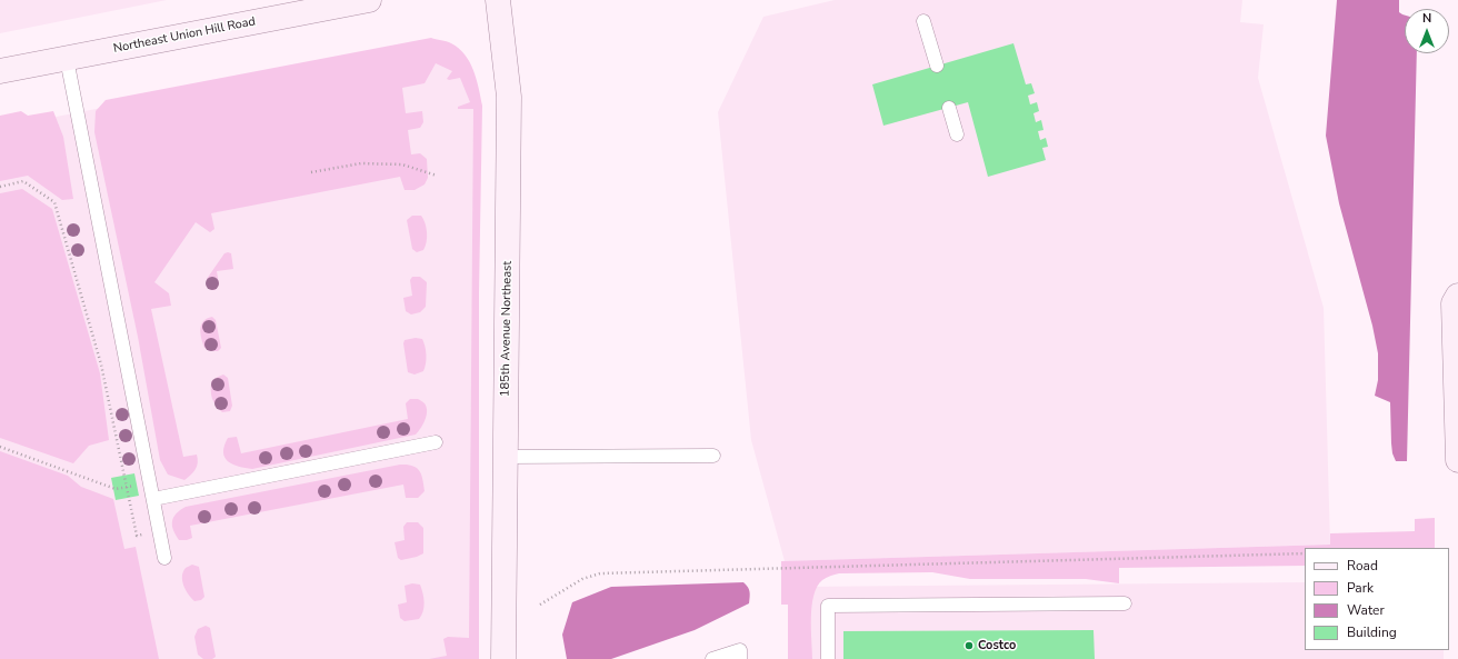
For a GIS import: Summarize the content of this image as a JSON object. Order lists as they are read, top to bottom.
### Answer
{
  "streets": {
    "street": ["Northeast Union Hill Road", "185th Avenue Northeast"]
  },
  "places": ["Costco"],
  "legend": [
    "Road",
    "Park",
    "Water",
    "Building"
  ],
  "north": "top"
}
